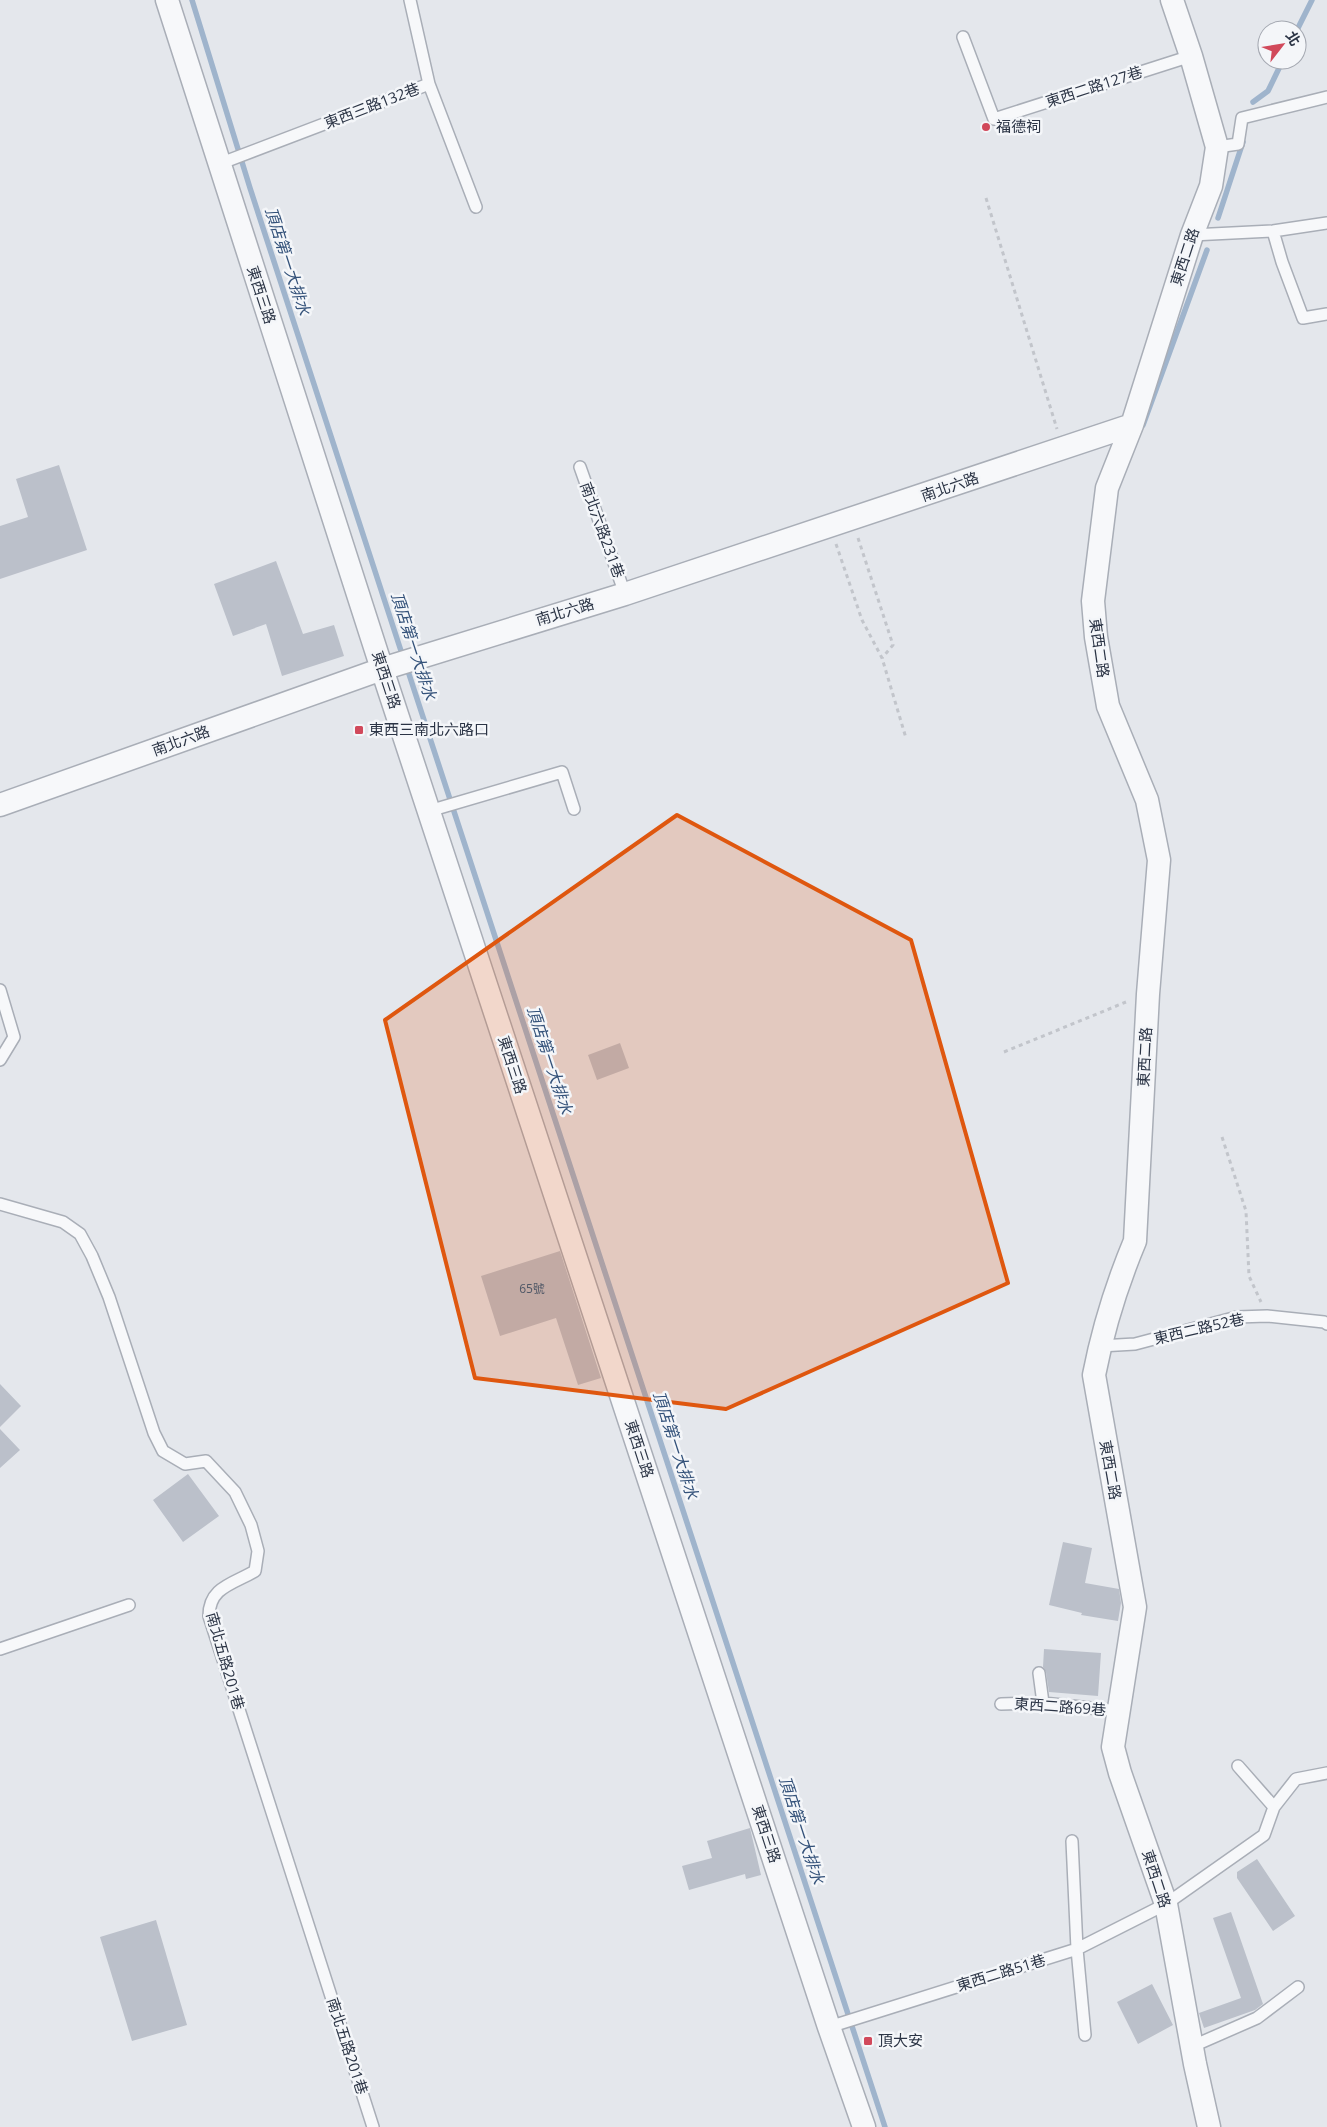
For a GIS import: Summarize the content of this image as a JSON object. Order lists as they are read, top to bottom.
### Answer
{
  "streets": {
    "street": ["東西二路", "東西三路", "南北六路"],
    "lane": [
      "東西二路127巷",
      "東西三路132巷",
      "南北六路231巷",
      "東西二路52巷",
      "南北五路201巷",
      "東西二路69巷",
      "東西二路51巷"
    ]
  },
  "crossings": [
    ["東西二路127巷", "東西二路"],
    ["東西三路132巷", "東西三路"],
    ["東西二路", "南北六路"],
    ["東西二路", "東西二路52巷"],
    ["東西二路", "東西二路69巷"],
    ["東西二路", "東西二路51巷"],
    ["東西三路", "南北六路"],
    ["東西三路", "東西二路51巷"],
    ["南北六路", "南北六路231巷"]
  ],
  "water": ["頂店第一大排水"],
  "places": {
    "other": ["福德祠"],
    "transit": ["東西三南北六路口", "頂大安"]
  },
  "house_numbers": ["65號"],
  "north": "top right"
}
